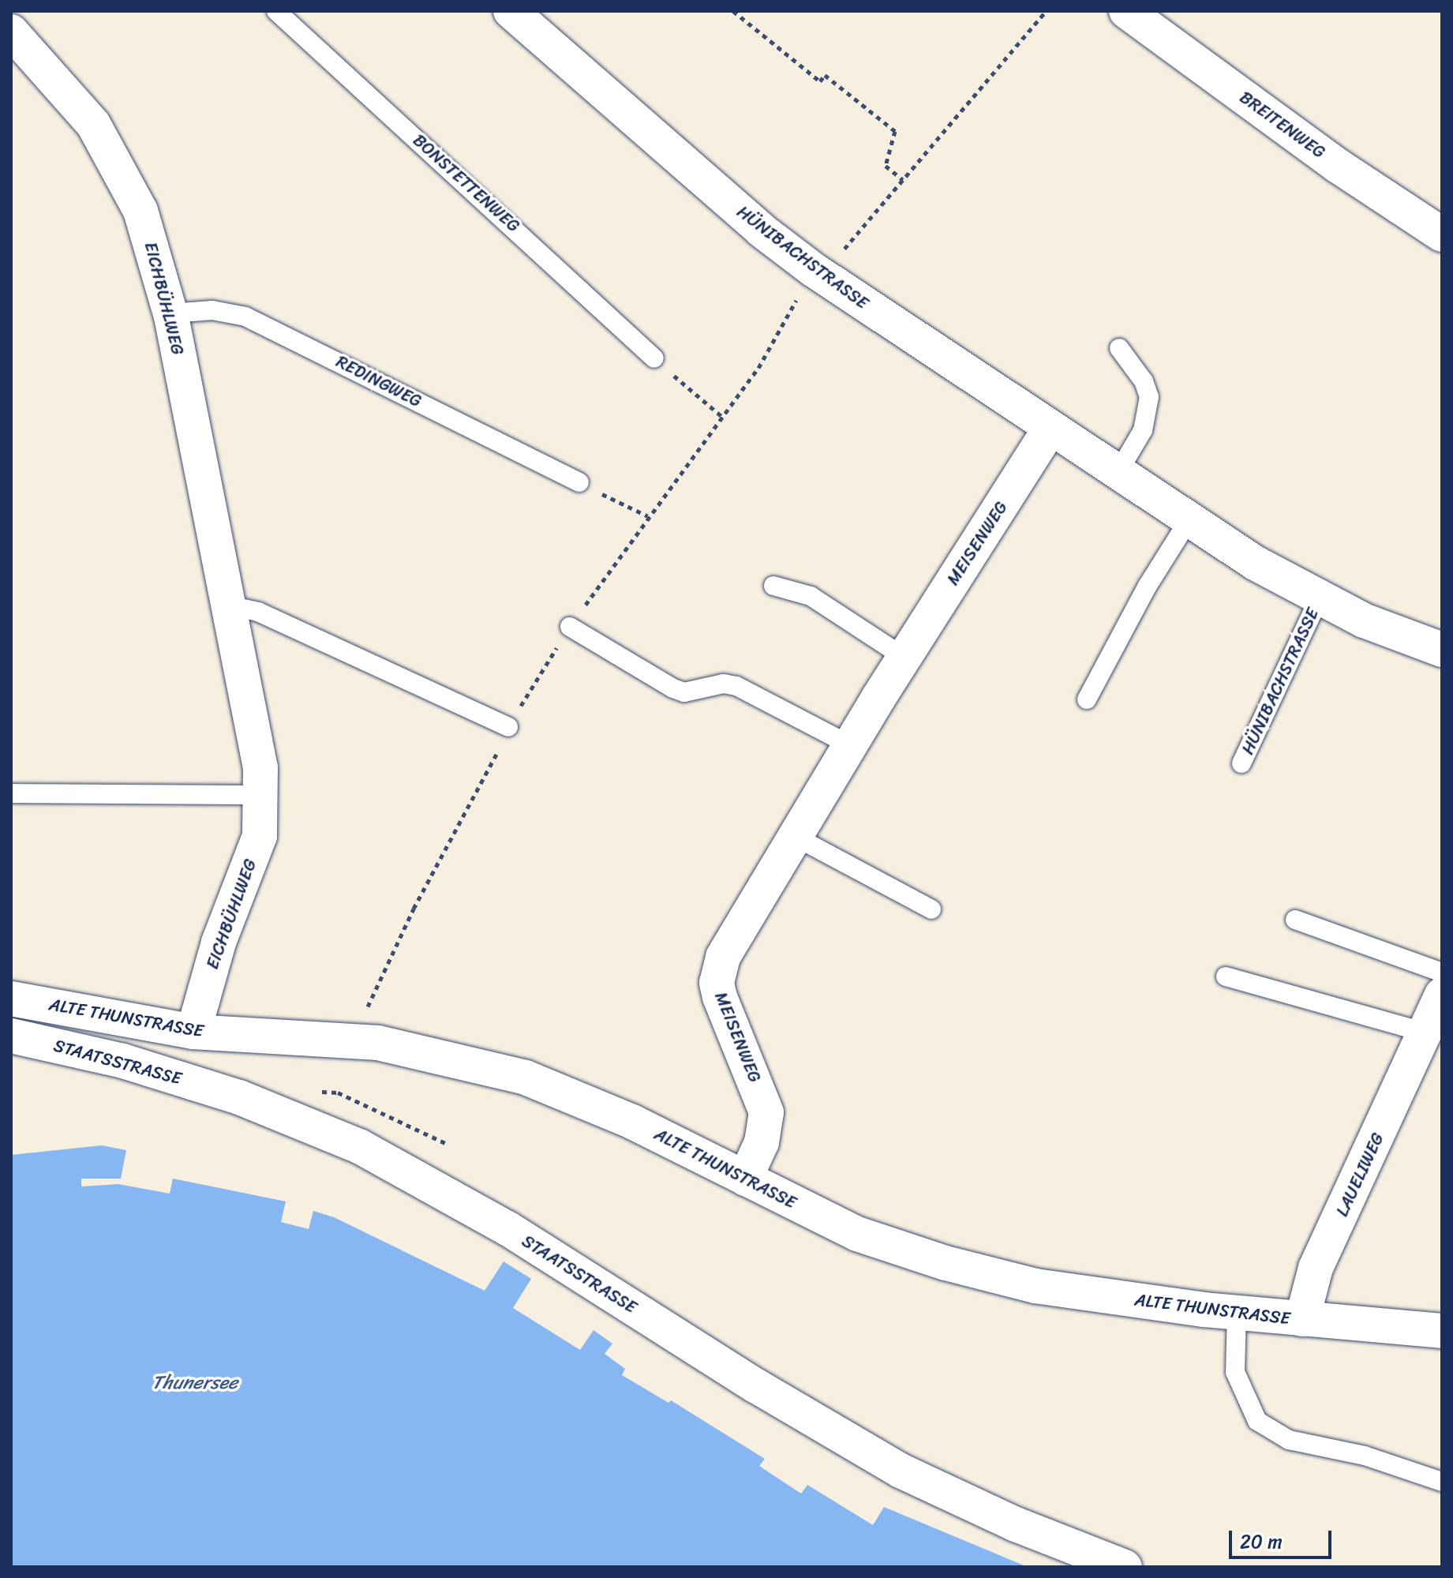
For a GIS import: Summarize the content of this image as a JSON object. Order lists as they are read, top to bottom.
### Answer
{
  "streets": {
    "street": [
      "BREITENWEG",
      "HÜNIBACHSTRASSE",
      "EICHBÜHLWEG",
      "MEISENWEG",
      "ALTE THUNSTRASSE",
      "STAATSSTRASSE",
      "LAUELIWEG"
    ],
    "lane": ["BONSTETTENWEG", "REDINGWEG"]
  },
  "crossings": [
    ["HÜNIBACHSTRASSE", "MEISENWEG"],
    ["EICHBÜHLWEG", "REDINGWEG"],
    ["EICHBÜHLWEG", "ALTE THUNSTRASSE"],
    ["MEISENWEG", "ALTE THUNSTRASSE"],
    ["ALTE THUNSTRASSE", "LAUELIWEG"]
  ],
  "water": ["Thunersee"],
  "scale_bar": "20 m"
}
